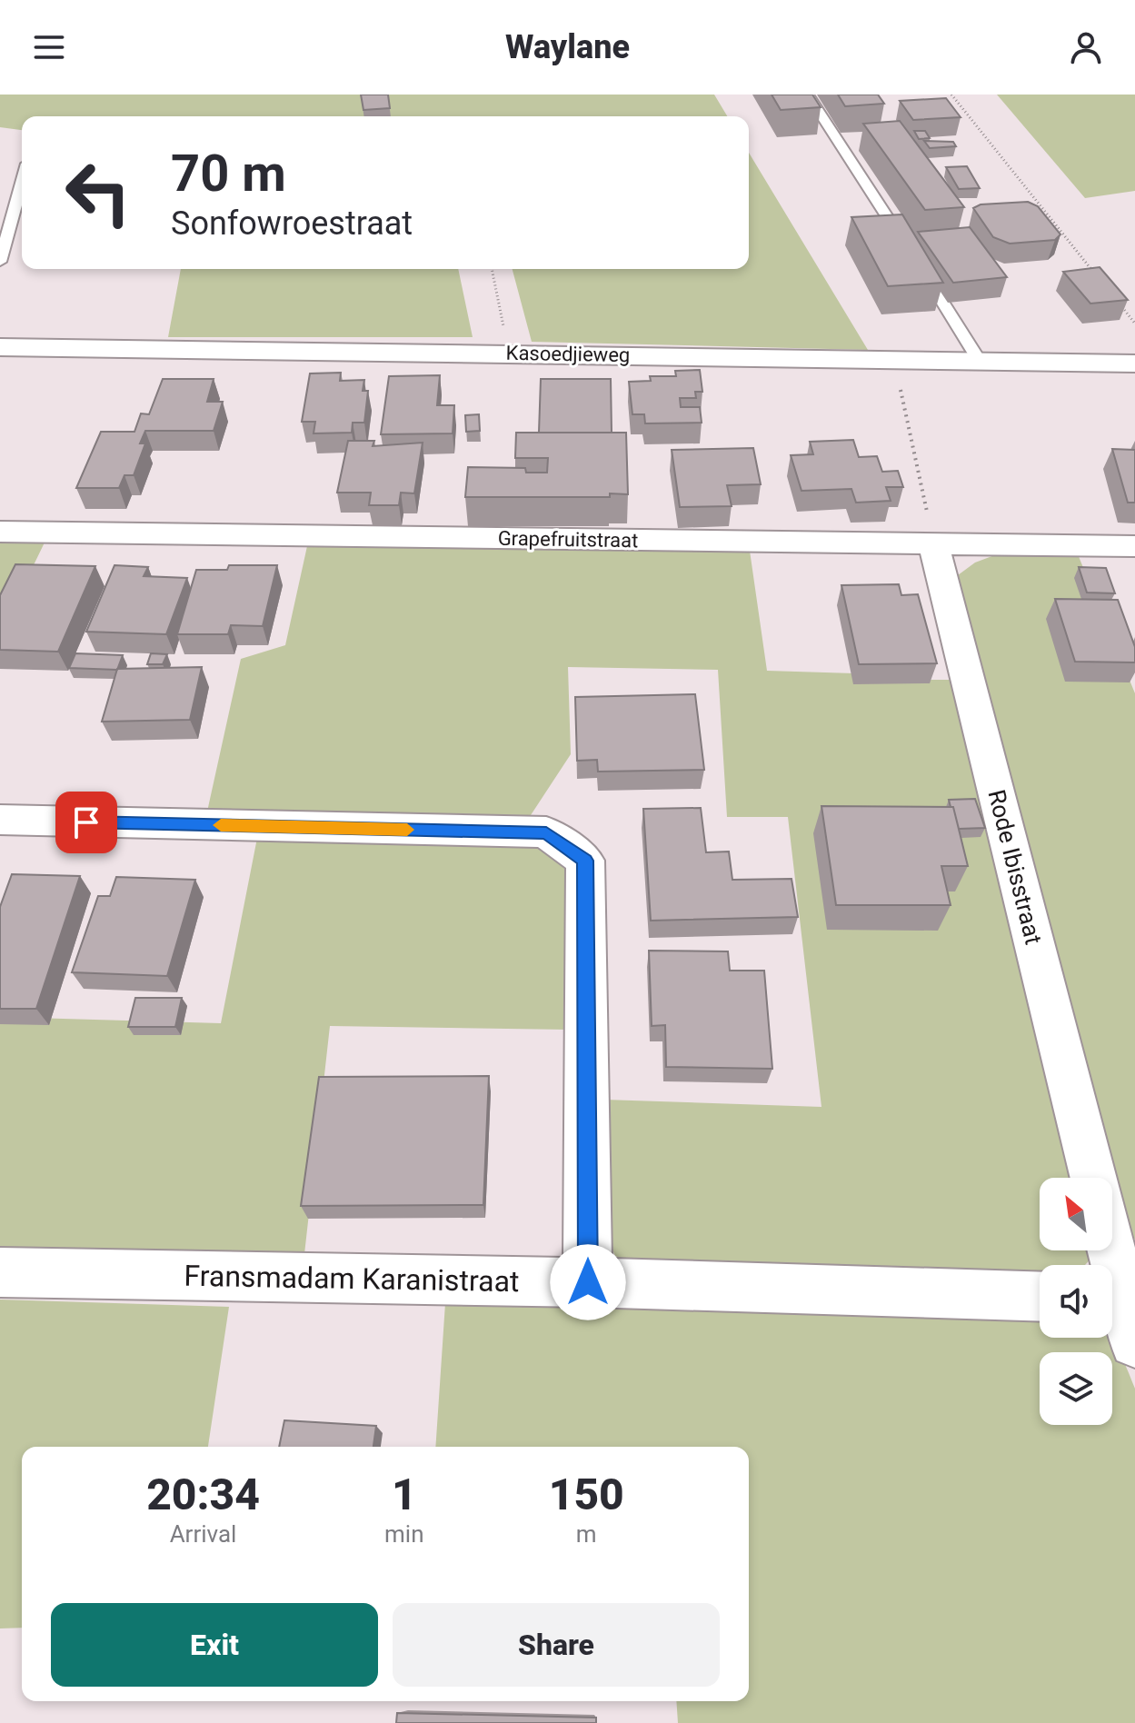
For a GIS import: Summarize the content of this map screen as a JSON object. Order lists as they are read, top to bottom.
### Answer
{
  "streets": {
    "street": [
      "Kasoedjieweg",
      "Grapefruitstraat",
      "Rode Ibisstraat",
      "Fransmadam Karanistraat"
    ]
  },
  "crossings": [
    ["Grapefruitstraat", "Rode Ibisstraat"]
  ],
  "north": "top left",
  "page": {
    "header": "Waylane",
    "turn": ["70 m", "Sonfowroestraat"],
    "eta": [
      "20:34",
      "Arrival",
      "1",
      "min",
      "150",
      "m"
    ],
    "buttons": ["Exit", "Share"]
  }
}
